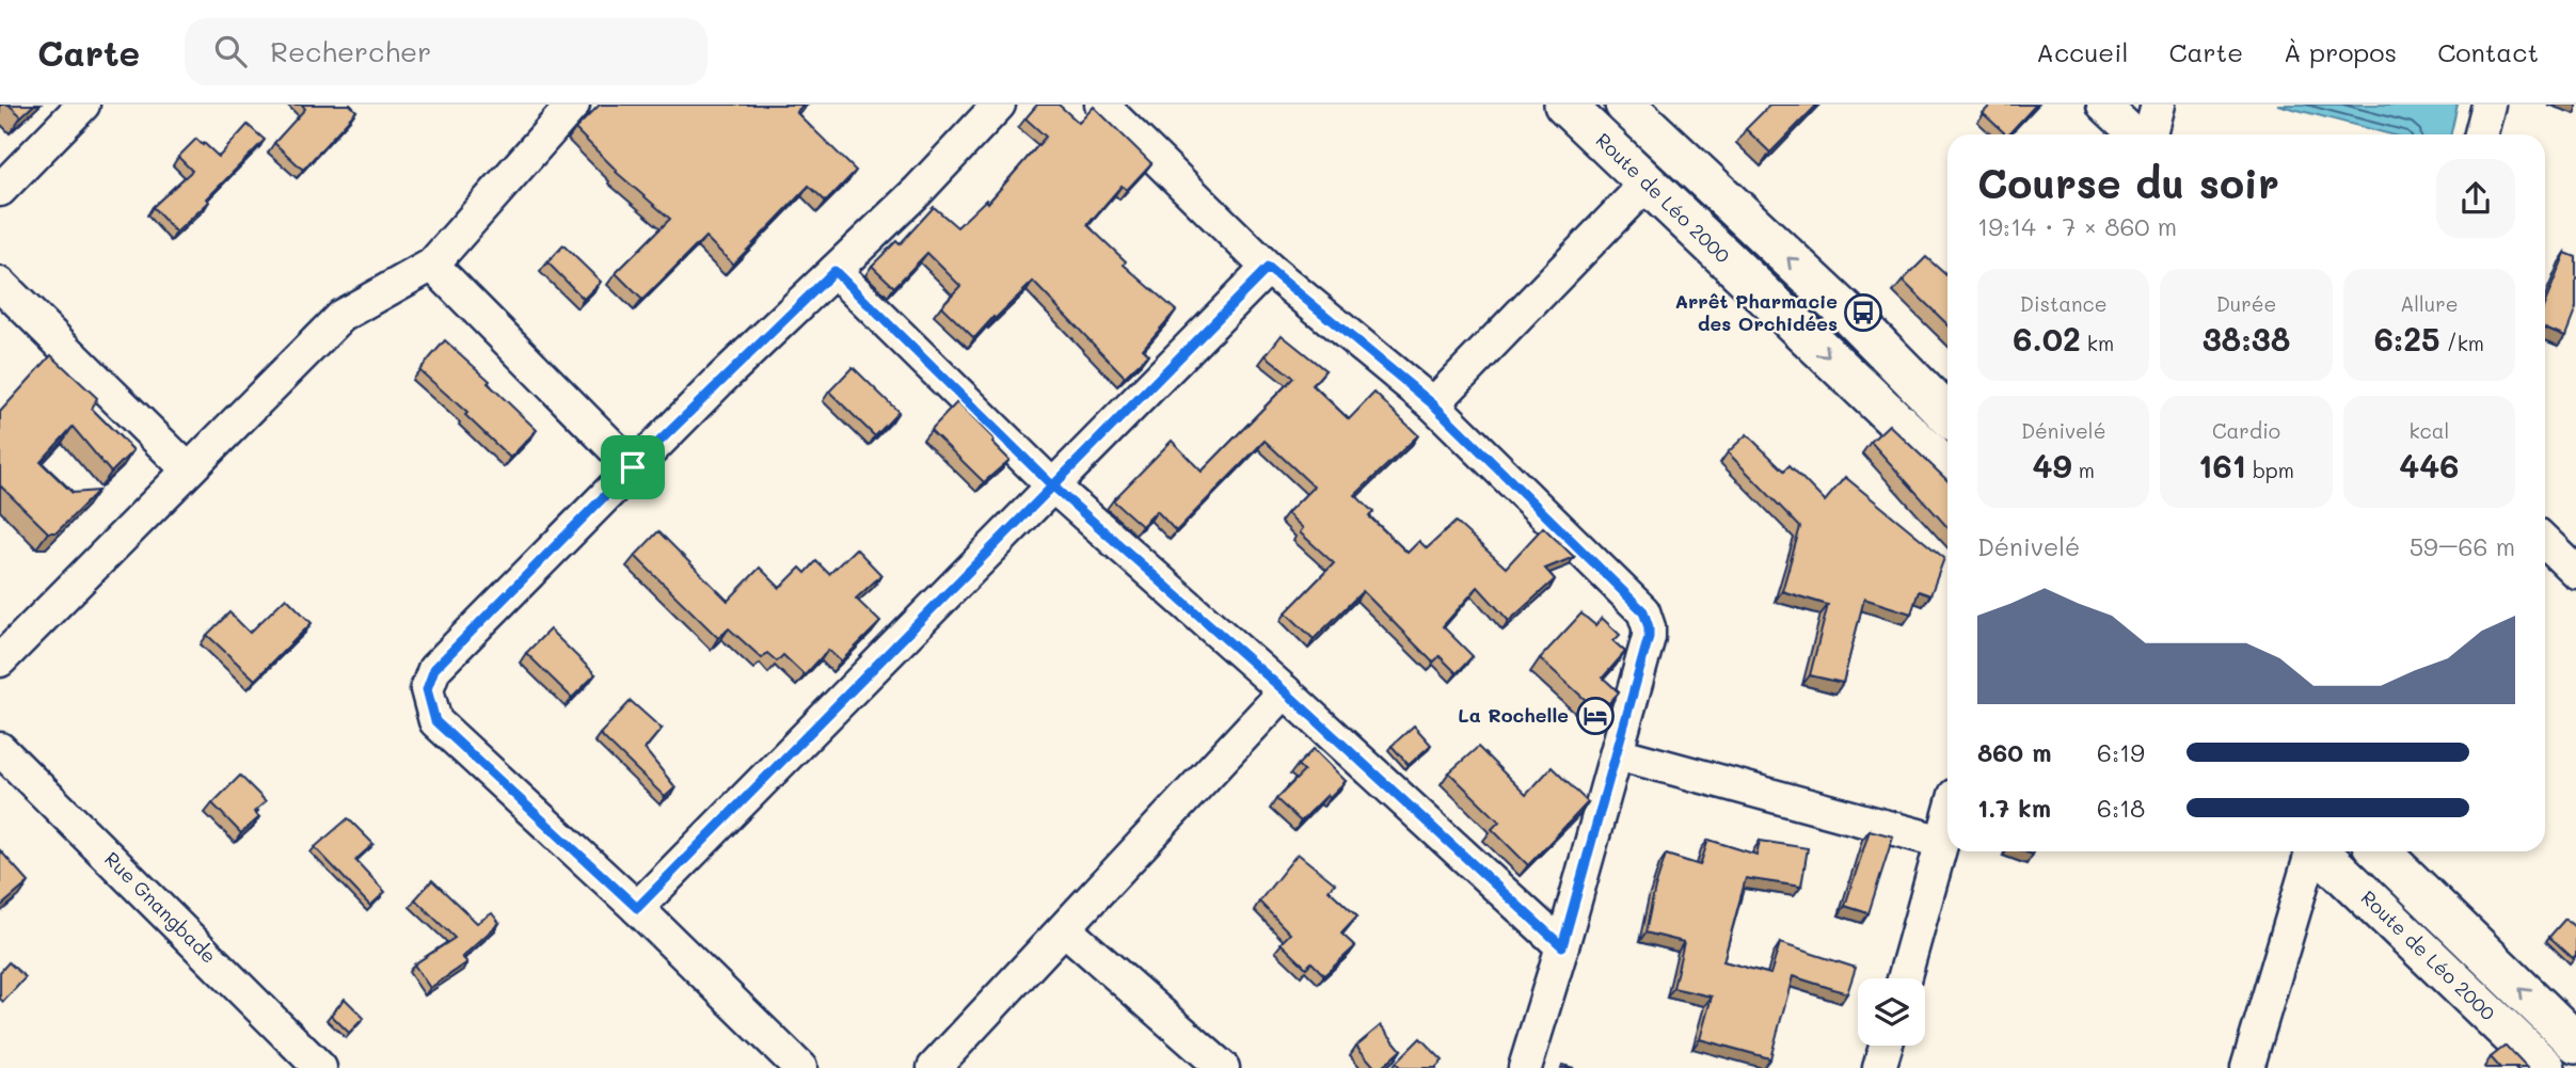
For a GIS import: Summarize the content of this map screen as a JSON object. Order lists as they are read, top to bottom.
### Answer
{
  "streets": {
    "street": ["Route de Léo 2000", "Rue Gnangbade"]
  },
  "places": {
    "bus stop": ["Arrêt Pharmacie des Orchidées"],
    "hotel": ["La Rochelle"]
  },
  "page": {
    "header": "Carte",
    "search": "Rechercher",
    "nav": [
      "Accueil",
      "Carte",
      "À propos",
      "Contact"
    ],
    "heading": ["Course du soir", "19:14 · 7 × 860 m"],
    "stats": [
      ["Distance", "6.02 km"],
      ["Durée", "38:38"],
      ["Allure", "6:25 /km"],
      ["Dénivelé", "49 m"],
      ["Cardio", "161 bpm"],
      ["kcal", "446"]
    ],
    "chart": ["Dénivelé", "59–66 m"],
    "list": [
      {
        "name": "860 m",
        "note": "6:19"
      },
      {
        "name": "1.7 km",
        "note": "6:18"
      }
    ]
  }
}
